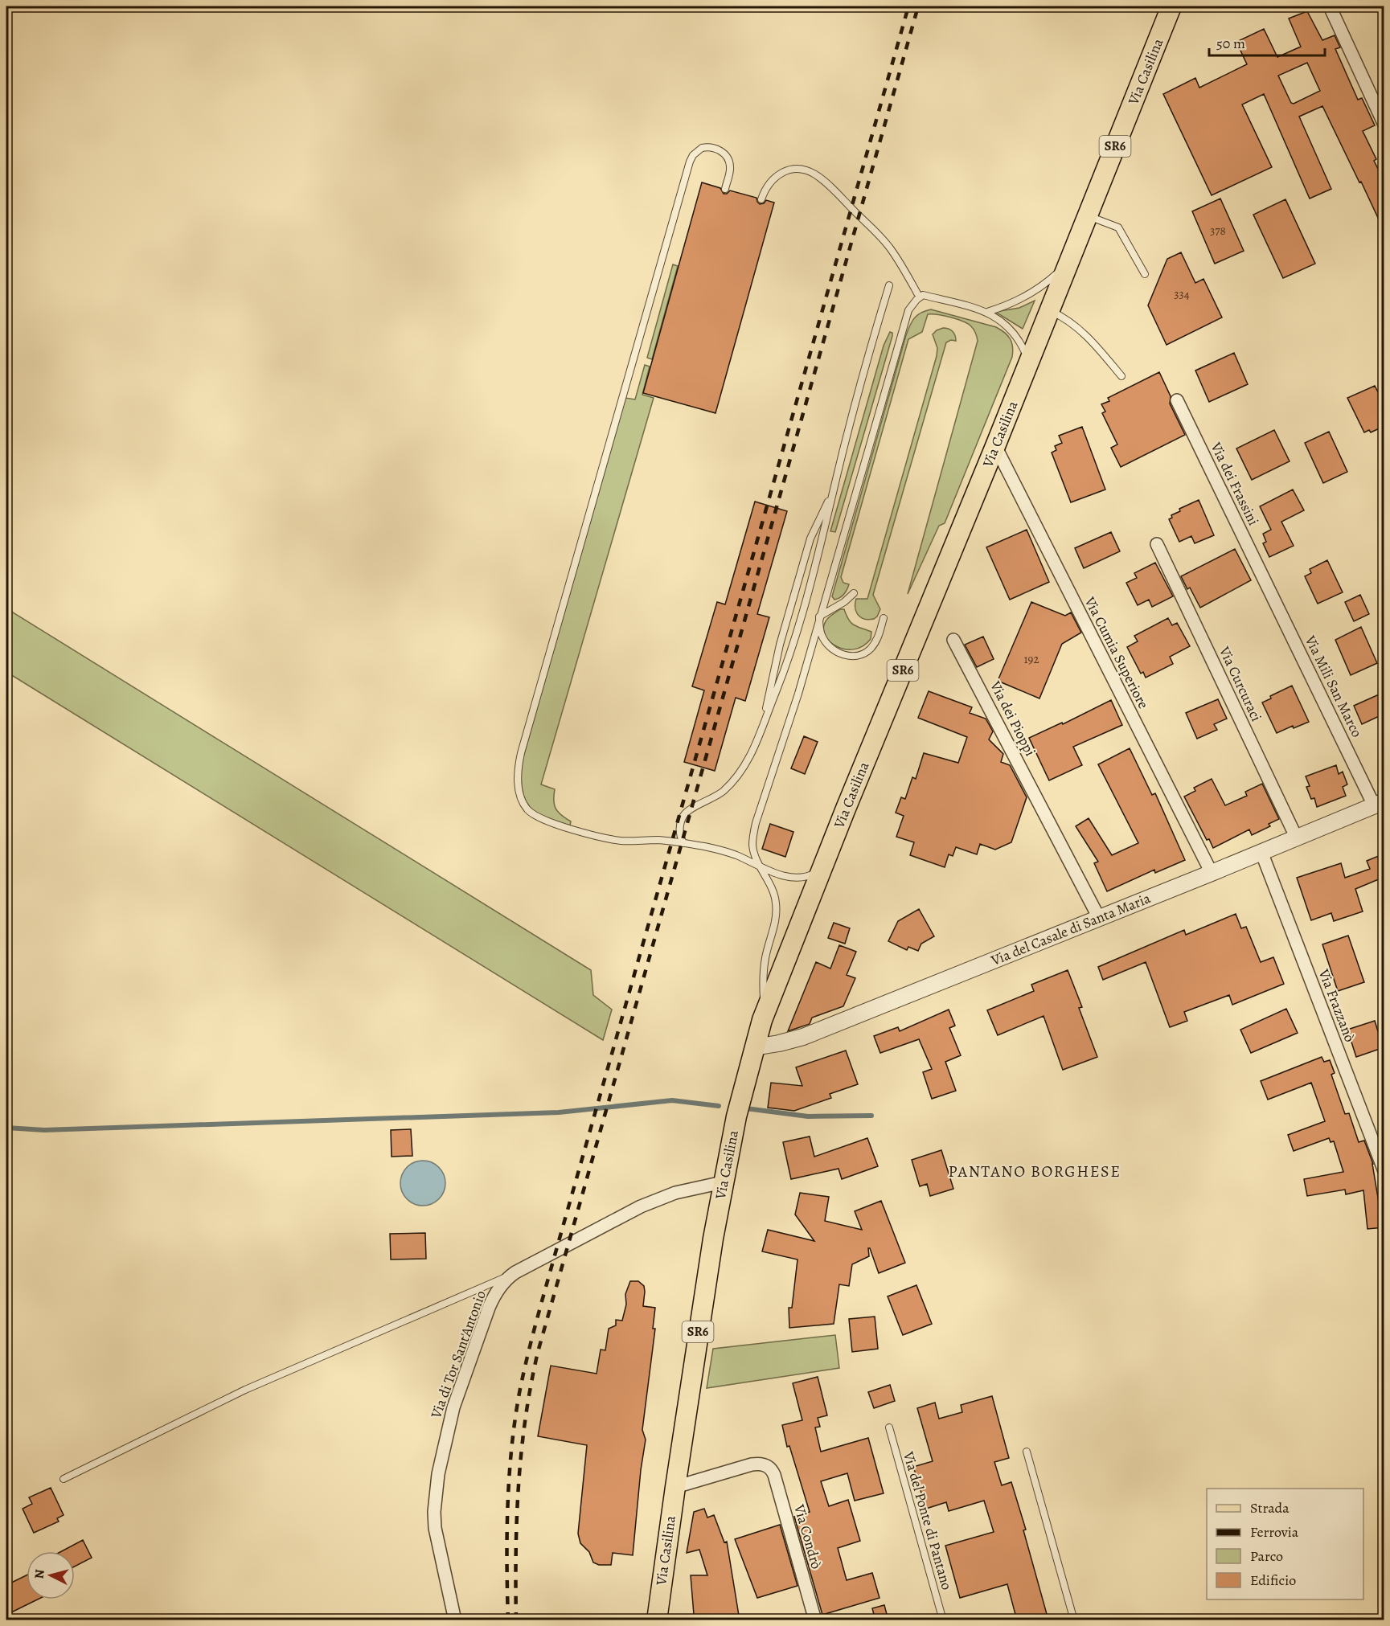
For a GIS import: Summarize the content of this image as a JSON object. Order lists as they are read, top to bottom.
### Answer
{
  "streets": {
    "main road": ["Via Casilina", "SR6"],
    "street": [
      "Via dei Frassini",
      "Via Cumia Superiore",
      "Via Curcuraci",
      "Via Mili San Marco",
      "Via dei Pioppi",
      "Via del Casale di Santa Maria",
      "Via Frazzanò",
      "Via di Tor Sant'Antonio",
      "Via Condrò"
    ],
    "lane": ["Via del Ponte di Pantano"]
  },
  "crossings": [
    ["Via Casilina", "Via Cumia Superiore"],
    ["Via Casilina", "Via del Casale di Santa Maria"],
    ["Via Casilina", "Via di Tor Sant'Antonio"],
    ["Via Casilina", "Via Condrò"],
    ["Via dei Frassini", "Via Mili San Marco"],
    ["Via Cumia Superiore", "Via del Casale di Santa Maria"],
    ["Via Curcuraci", "Via del Casale di Santa Maria"],
    ["Via Mili San Marco", "Via del Casale di Santa Maria"],
    ["Via dei Pioppi", "Via del Casale di Santa Maria"],
    ["Via del Casale di Santa Maria", "Via Frazzanò"]
  ],
  "districts": ["PANTANO BORGHESE"],
  "house_numbers": ["378", "334", "192"],
  "legend": [
    "Strada",
    "Ferrovia",
    "Parco",
    "Edificio"
  ],
  "scale_bar": "50 m",
  "north": "left"
}
